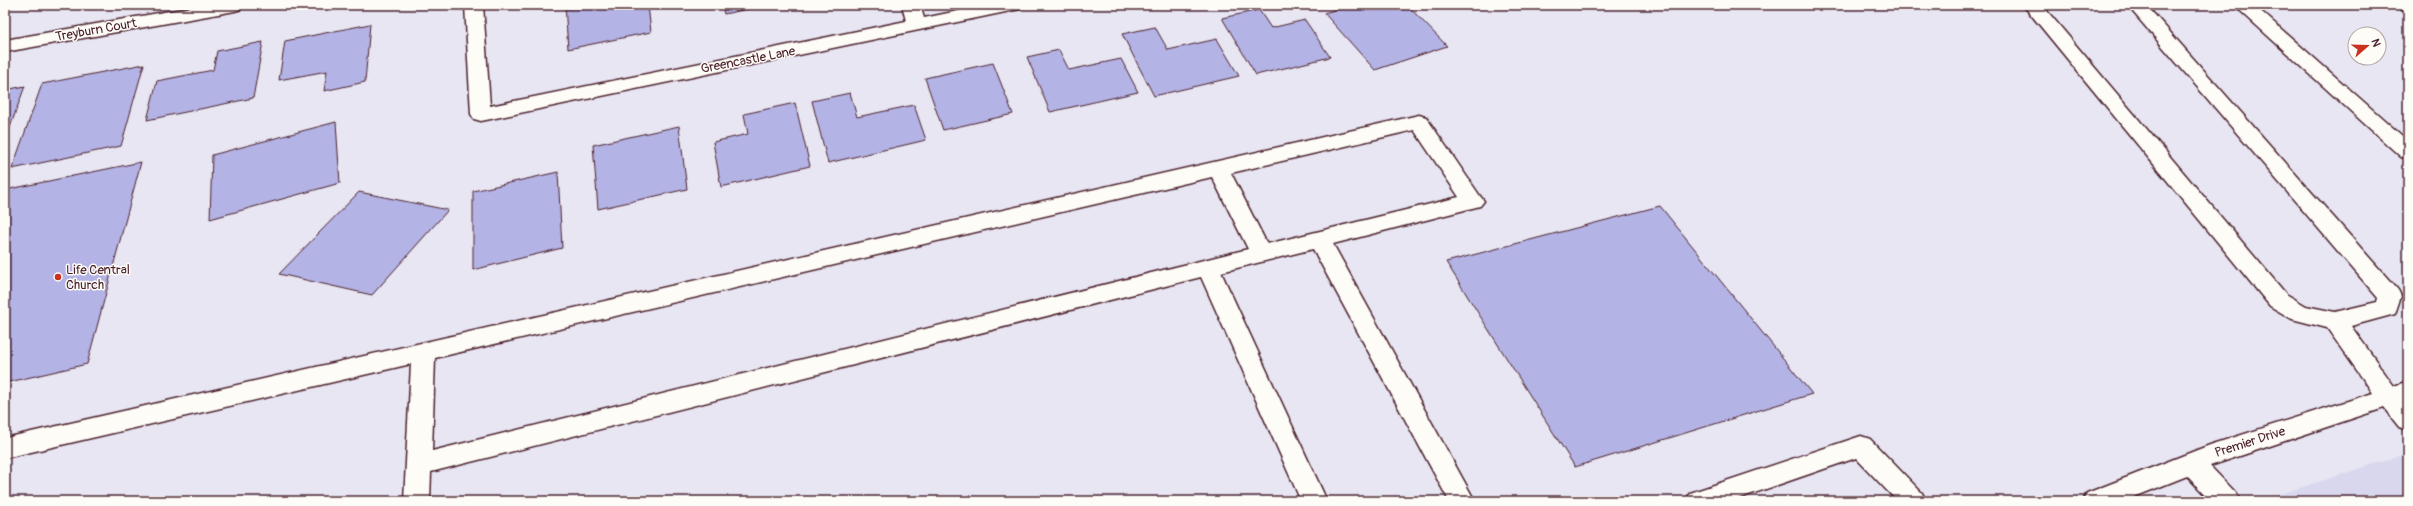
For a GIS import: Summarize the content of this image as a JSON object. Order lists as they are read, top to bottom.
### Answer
{
  "streets": {
    "street": ["Treyburn Court", "Greencastle Lane", "Premier Drive"]
  },
  "places": ["Life Central Church"],
  "north": "right"
}
